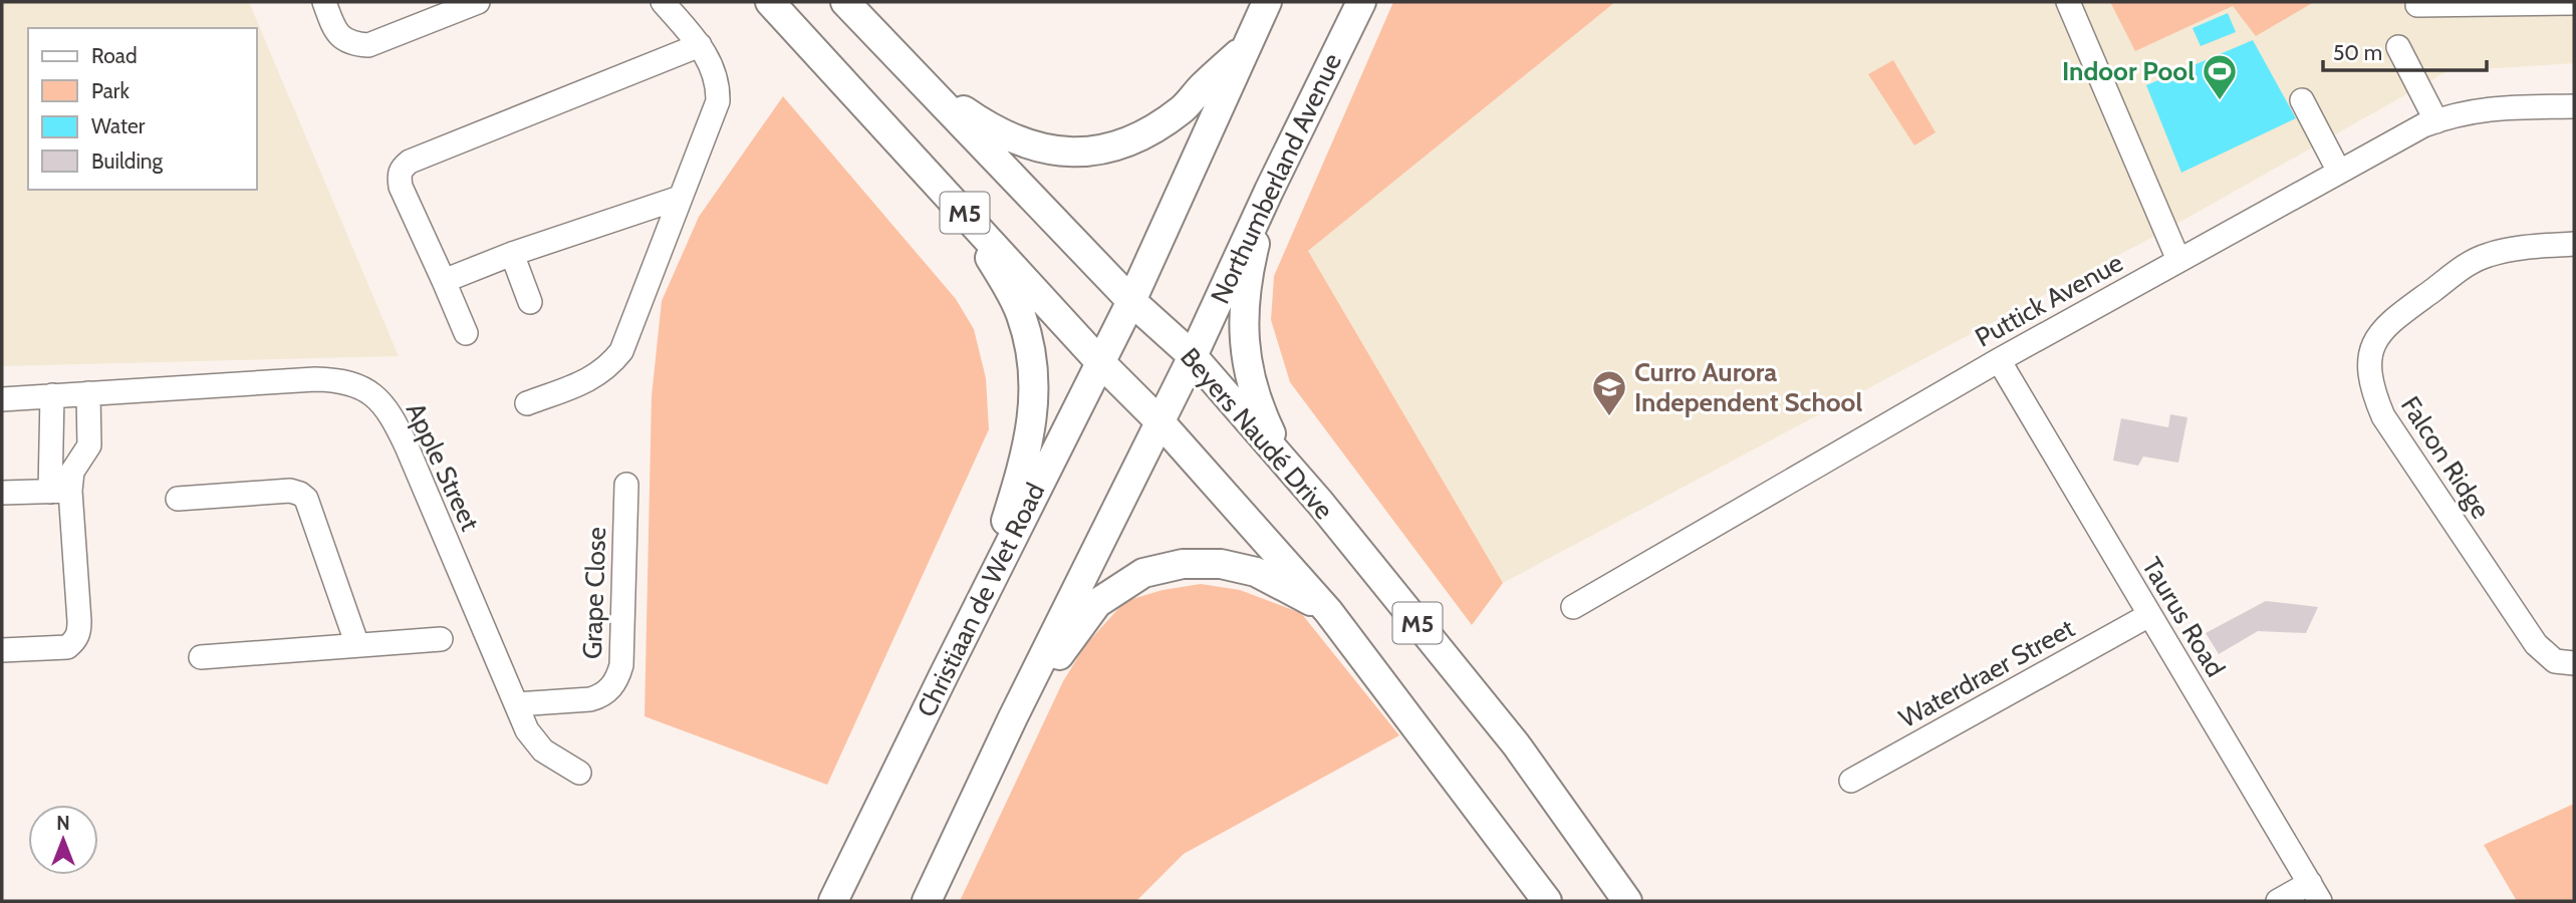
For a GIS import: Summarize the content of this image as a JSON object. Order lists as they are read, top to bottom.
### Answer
{
  "streets": {
    "main road": [
      "Northumberland Avenue",
      "M5",
      "Beyers Naudé Drive",
      "Christiaan de Wet Road"
    ],
    "street": [
      "Puttick Avenue",
      "Falcon Ridge",
      "Apple Street",
      "Grape Close",
      "Taurus Road",
      "Waterdraer Street"
    ]
  },
  "crossings": [
    ["Northumberland Avenue", "Beyers Naudé Drive"],
    ["M5", "Christiaan de Wet Road"],
    ["Puttick Avenue", "Taurus Road"],
    ["Beyers Naudé Drive", "Christiaan de Wet Road"],
    ["Apple Street", "Grape Close"],
    ["Taurus Road", "Waterdraer Street"]
  ],
  "places": {
    "sports": ["Indoor Pool"],
    "school or university": ["Curro Aurora Independent School"]
  },
  "legend": [
    "Road",
    "Park",
    "Water",
    "Building"
  ],
  "scale_bar": "50 m",
  "north": "top"
}
